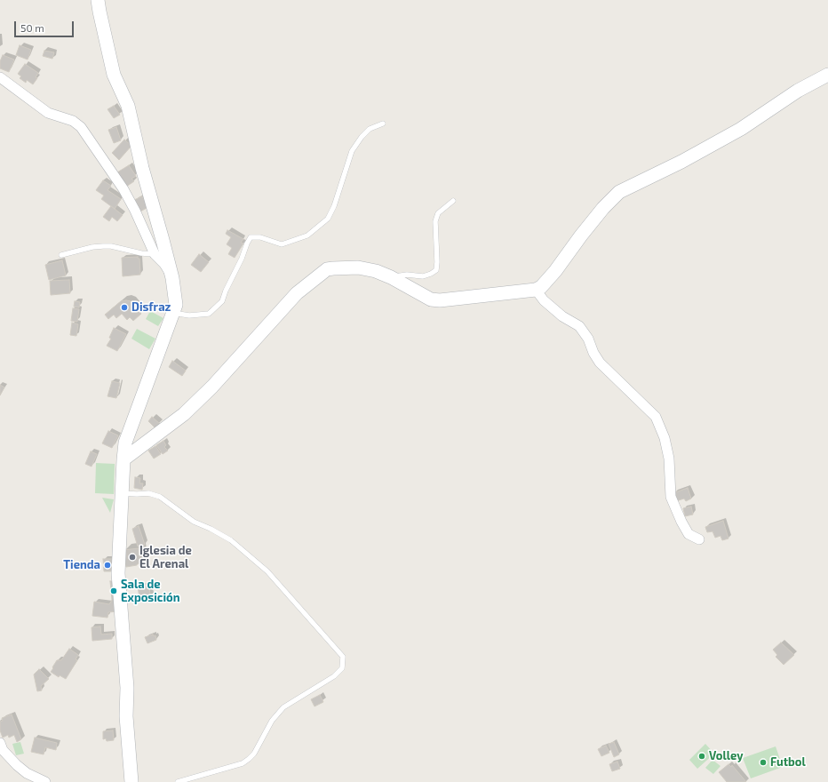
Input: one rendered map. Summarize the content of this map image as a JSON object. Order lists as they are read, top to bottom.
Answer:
{
  "places": [
    "Disfraz",
    "Iglesia de El Arenal",
    "Tienda",
    "Sala de Exposición",
    "Volley",
    "Futbol"
  ],
  "scale_bar": "50 m"
}
